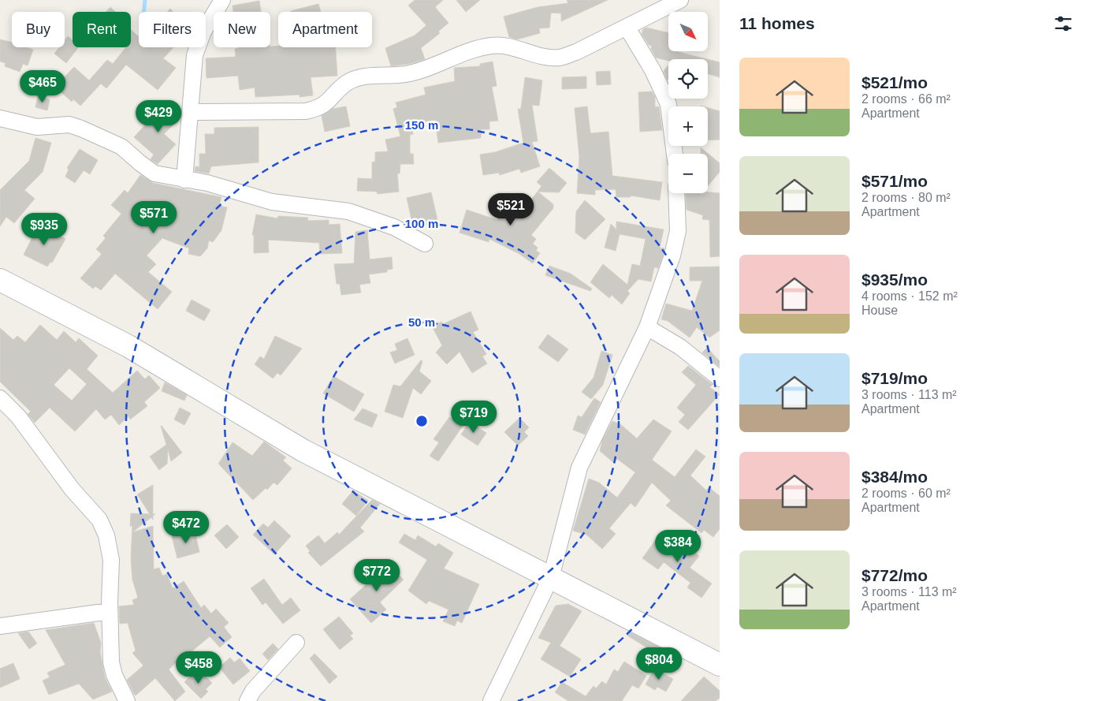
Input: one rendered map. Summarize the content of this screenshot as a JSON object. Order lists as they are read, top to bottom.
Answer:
{
  "north": "bottom right",
  "page": {
    "heading": "11 homes",
    "map_buttons": ["+", "−"],
    "chip": [
      "Buy",
      "Rent",
      "Filters",
      "New",
      "Apartment"
    ],
    "list": [
      {
        "name": "$521/mo",
        "note": "2 rooms · 66 m² · Apartment"
      },
      {
        "name": "$571/mo",
        "note": "2 rooms · 80 m² · Apartment"
      },
      {
        "name": "$935/mo",
        "note": "4 rooms · 152 m² · House"
      },
      {
        "name": "$719/mo",
        "note": "3 rooms · 113 m² · Apartment"
      },
      {
        "name": "$384/mo",
        "note": "2 rooms · 60 m² · Apartment"
      },
      {
        "name": "$772/mo",
        "note": "3 rooms · 113 m² · Apartment"
      }
    ],
    "price": [
      "$465",
      "$429",
      "$521",
      "$571",
      "$935",
      "$719",
      "$472",
      "$384",
      "$772",
      "$804",
      "$458"
    ]
  },
  "rings": ["150 m", "100 m", "50 m"]
}
